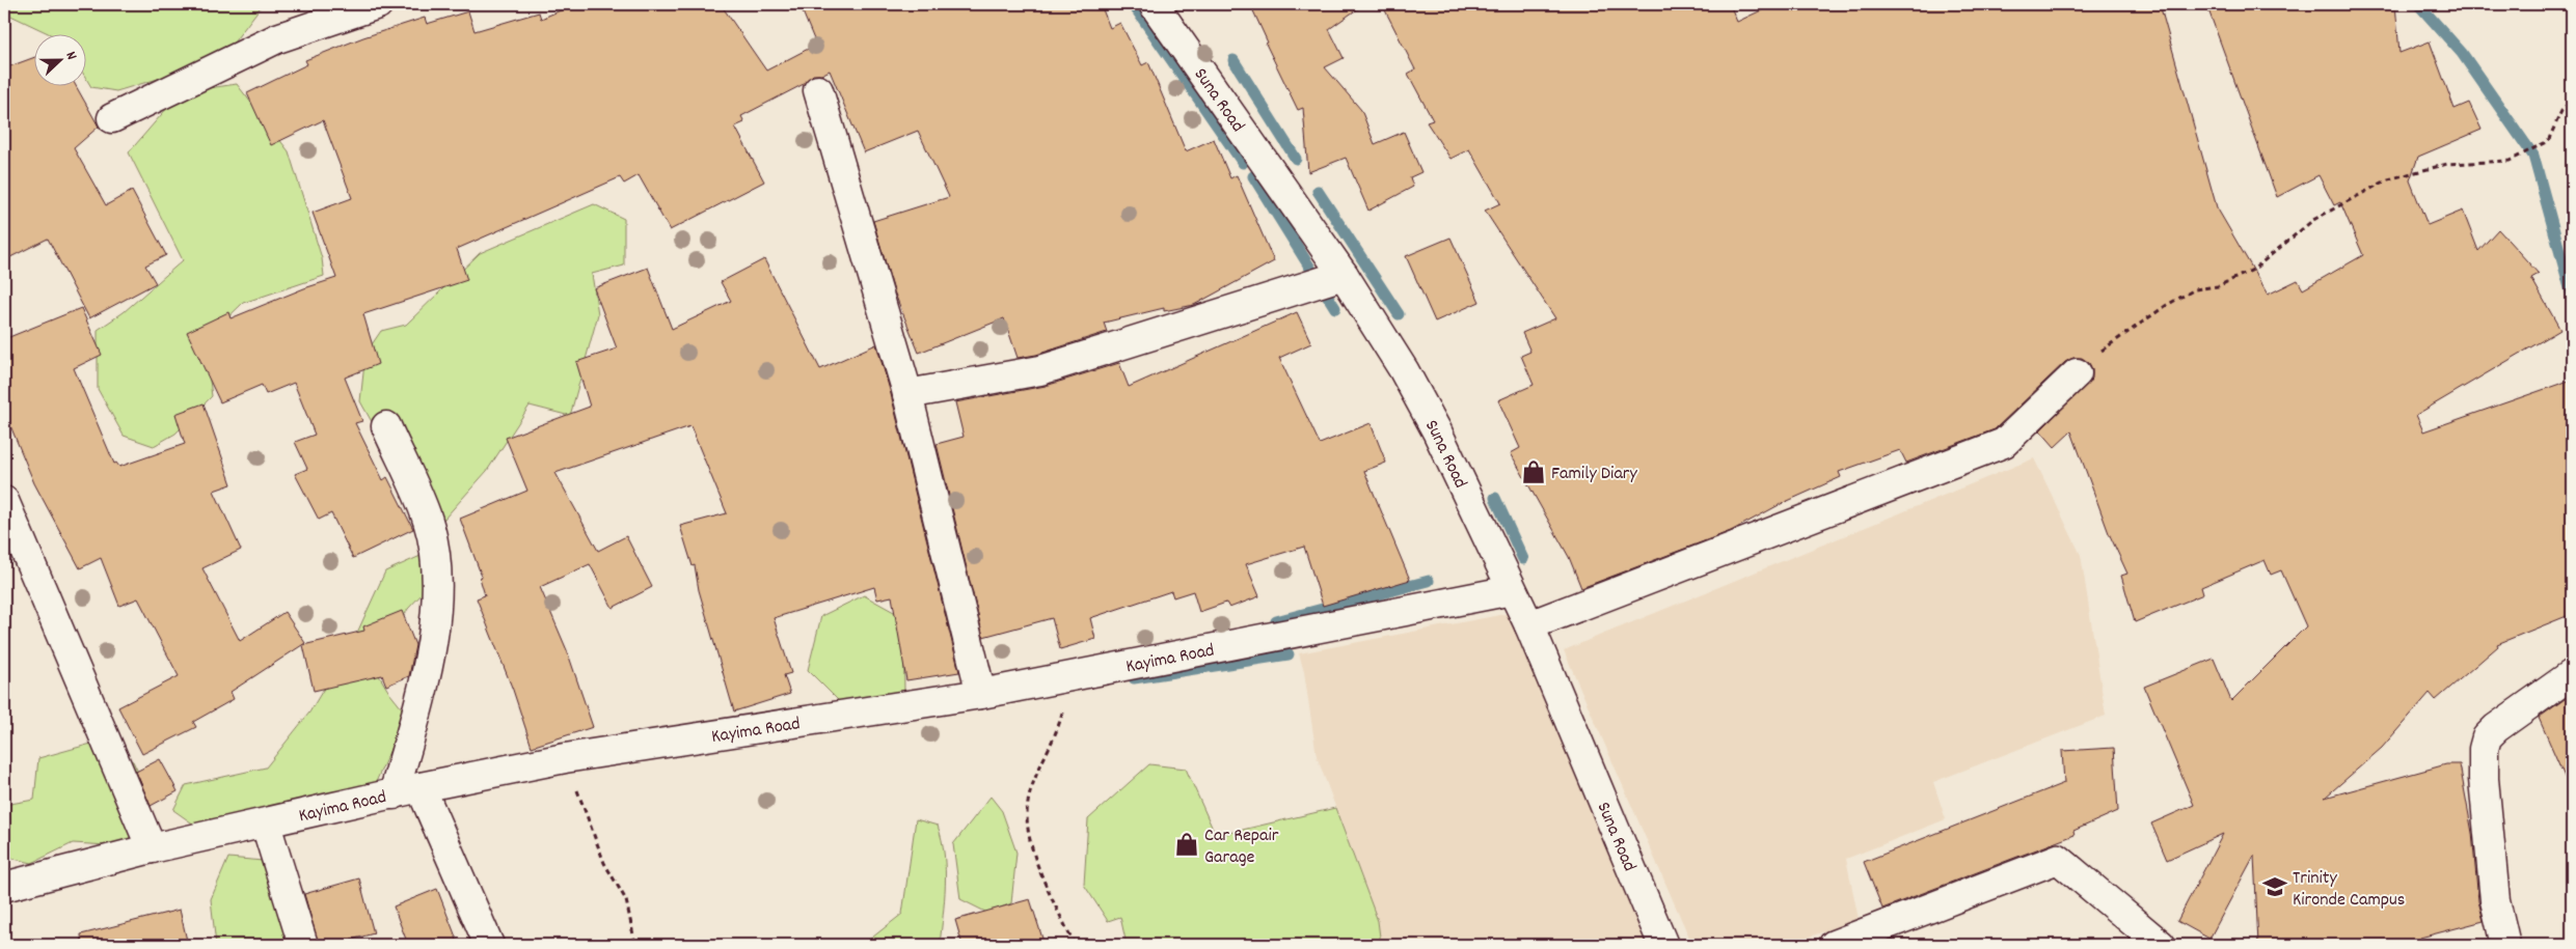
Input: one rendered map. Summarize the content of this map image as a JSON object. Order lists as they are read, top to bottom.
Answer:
{
  "streets": {
    "street": ["Suna Road", "Kayima Road"]
  },
  "crossings": [
    ["Suna Road", "Kayima Road"]
  ],
  "places": {
    "shop": ["Family Diary", "Car Repair Garage"],
    "school or university": ["Trinity Kironde Campus"]
  },
  "north": "right"
}
